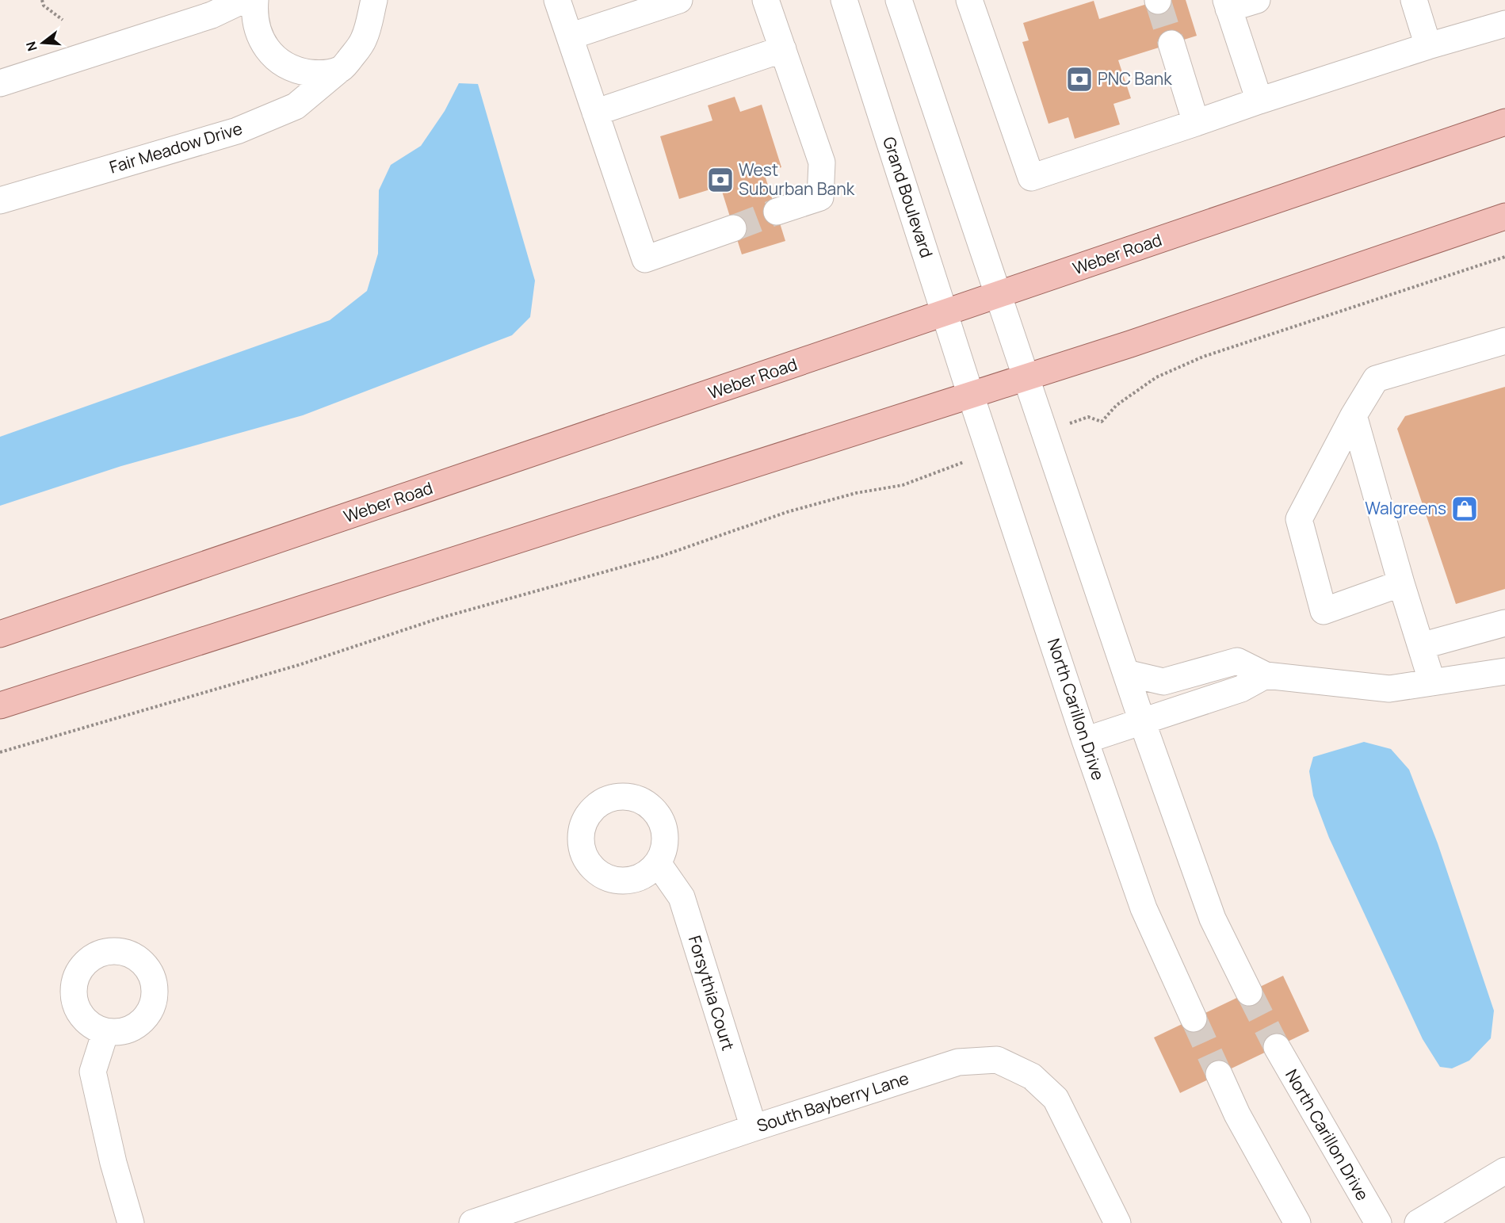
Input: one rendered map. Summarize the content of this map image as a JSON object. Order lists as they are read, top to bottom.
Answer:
{
  "streets": {
    "main road": ["Weber Road"],
    "street": [
      "Fair Meadow Drive",
      "Grand Boulevard",
      "North Carillon Drive",
      "Forsythia Court",
      "South Bayberry Lane"
    ]
  },
  "crossings": [
    ["Grand Boulevard", "Weber Road"],
    ["Grand Boulevard", "North Carillon Drive"],
    ["Forsythia Court", "South Bayberry Lane"]
  ],
  "places": {
    "bank": ["PNC Bank", "West Suburban Bank"],
    "shop": ["Walgreens"]
  },
  "north": "left"
}
